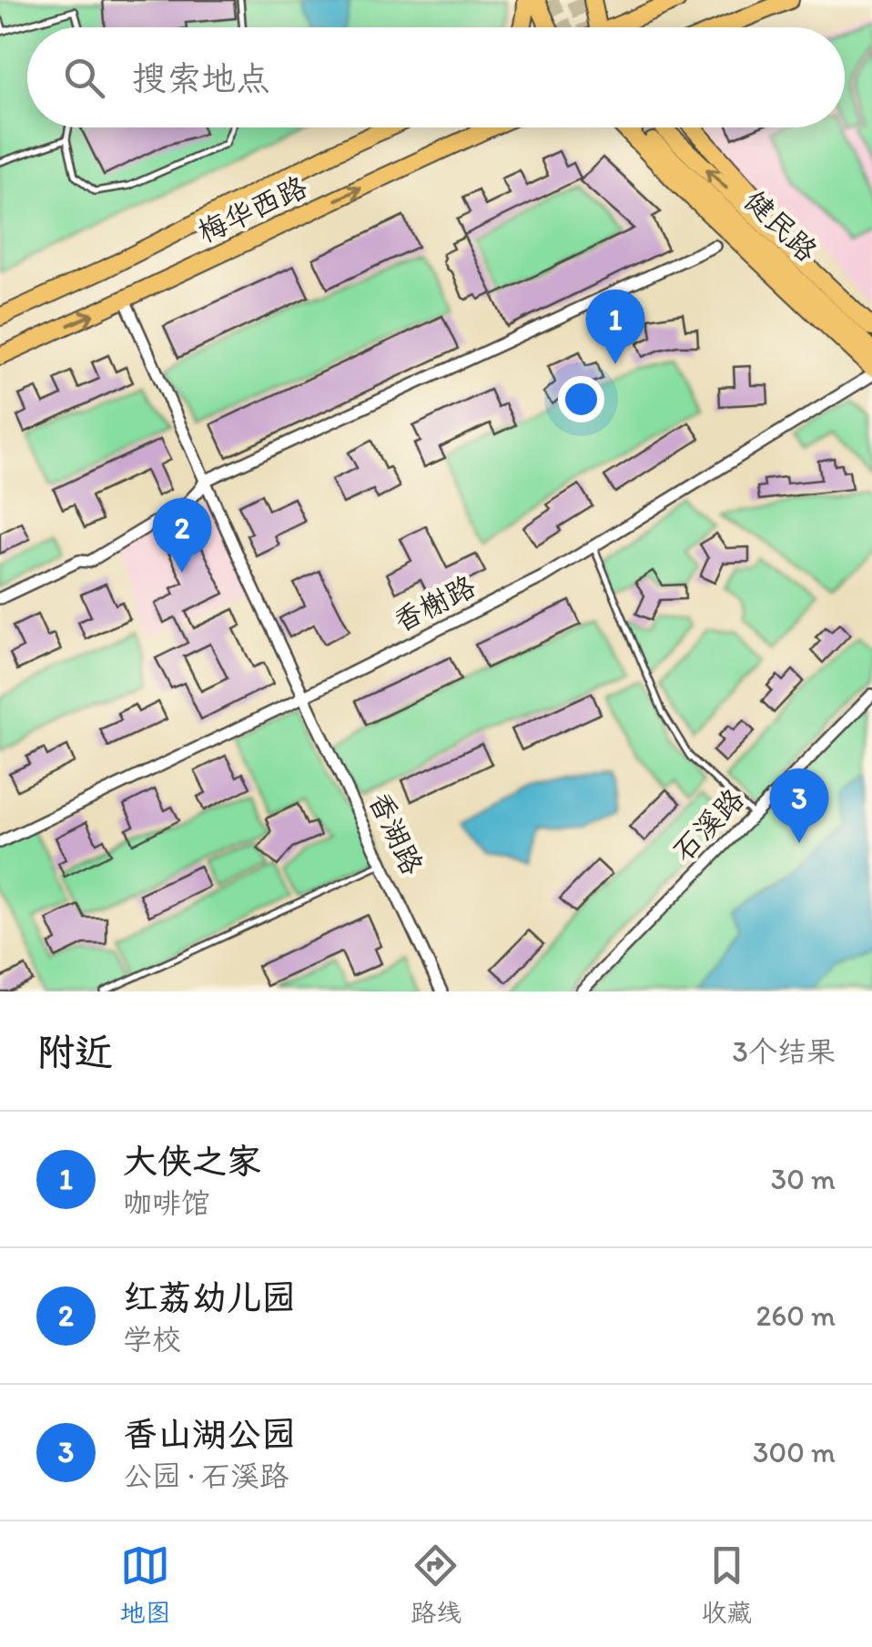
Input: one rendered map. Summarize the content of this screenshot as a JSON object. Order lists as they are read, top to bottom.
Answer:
{
  "streets": {
    "main road": ["梅华西路", "健民路"],
    "street": ["香榭路", "石溪路", "香湖路"]
  },
  "crossings": [
    ["梅华西路", "香湖路"],
    ["香榭路", "香湖路"]
  ],
  "page": {
    "search": "搜索地点",
    "pins": ["1", "2", "3"],
    "heading": ["附近", "3个结果"],
    "list": [
      {
        "mark": "1",
        "name": "大侠之家",
        "note": "咖啡馆",
        "value": "30 m"
      },
      {
        "mark": "2",
        "name": "红荔幼儿园",
        "note": "学校",
        "value": "260 m"
      },
      {
        "mark": "3",
        "name": "香山湖公园",
        "note": "公园 · 石溪路",
        "value": "300 m"
      }
    ],
    "nav": ["地图", "路线", "收藏"]
  }
}
